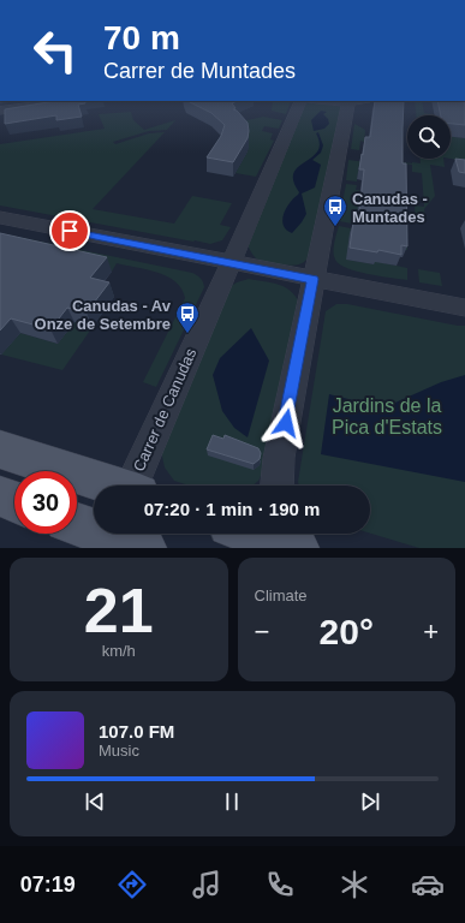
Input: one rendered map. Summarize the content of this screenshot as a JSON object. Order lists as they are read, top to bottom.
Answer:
{
  "streets": {
    "street": ["Carrer de Canudas"]
  },
  "parks": ["Jardins de la Pica d'Estats"],
  "places": {
    "bus stop": ["Canudas - Muntades", "Canudas - Av Onze de Setembre"]
  },
  "page": {
    "turn": ["70 m", "Carrer de Muntades"],
    "limit": "30",
    "trip": "07:20 · 1 min · 190 m",
    "tile": [
      ["21", "km/h"],
      "Climate"
    ],
    "heat": ["−", "20°", "+"],
    "song": ["107.0 FM", "Music"],
    "tabs": "07:19"
  }
}
